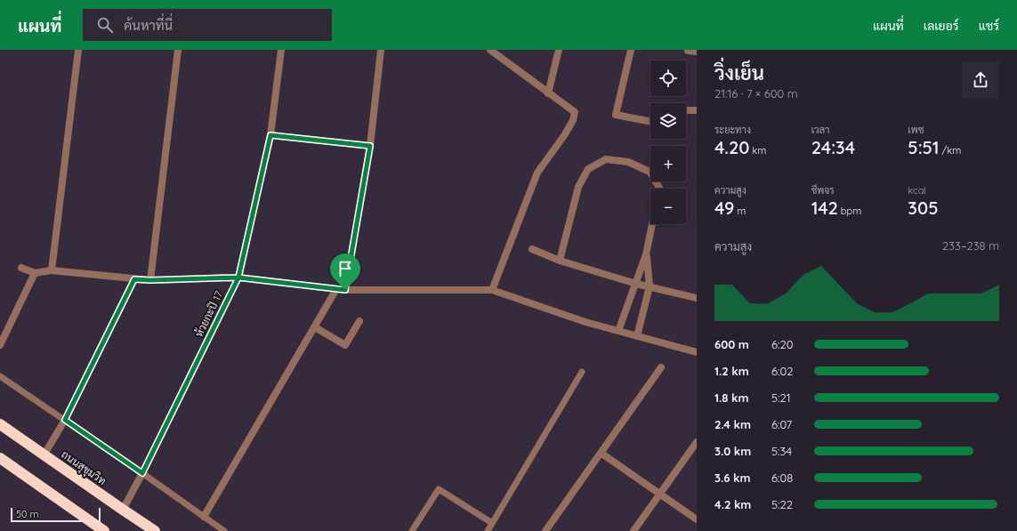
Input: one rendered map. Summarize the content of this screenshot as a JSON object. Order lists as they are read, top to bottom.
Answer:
{
  "streets": {
    "highway": ["ถนนสุขุมวิท"],
    "street": ["ห้วยกะปิ 17"]
  },
  "crossings": [
    ["ห้วยกะปิ 17", "ถนนสุขุมวิท"]
  ],
  "scale_bar": "50 m",
  "page": {
    "header": "แผนที่",
    "search": "ค้นหาที่นี่",
    "nav": ["แผนที่", "เลเยอร์", "แชร์"],
    "heading": ["วิ่งเย็น", "21:16 · 7 × 600 m"],
    "map_buttons": ["+", "−"],
    "stats": [
      ["ระยะทาง", "4.20 km"],
      ["เวลา", "24:34"],
      ["เพซ", "5:51 /km"],
      ["ความสูง", "49 m"],
      ["ชีพจร", "142 bpm"],
      ["kcal", "305"]
    ],
    "chart": ["ความสูง", "233–238 m"],
    "list": [
      {
        "name": "600 m",
        "note": "6:20"
      },
      {
        "name": "1.2 km",
        "note": "6:02"
      },
      {
        "name": "1.8 km",
        "note": "5:21"
      },
      {
        "name": "2.4 km",
        "note": "6:07"
      },
      {
        "name": "3.0 km",
        "note": "5:34"
      },
      {
        "name": "3.6 km",
        "note": "6:08"
      },
      {
        "name": "4.2 km",
        "note": "5:22"
      }
    ],
    "scale": "50 m"
  }
}
